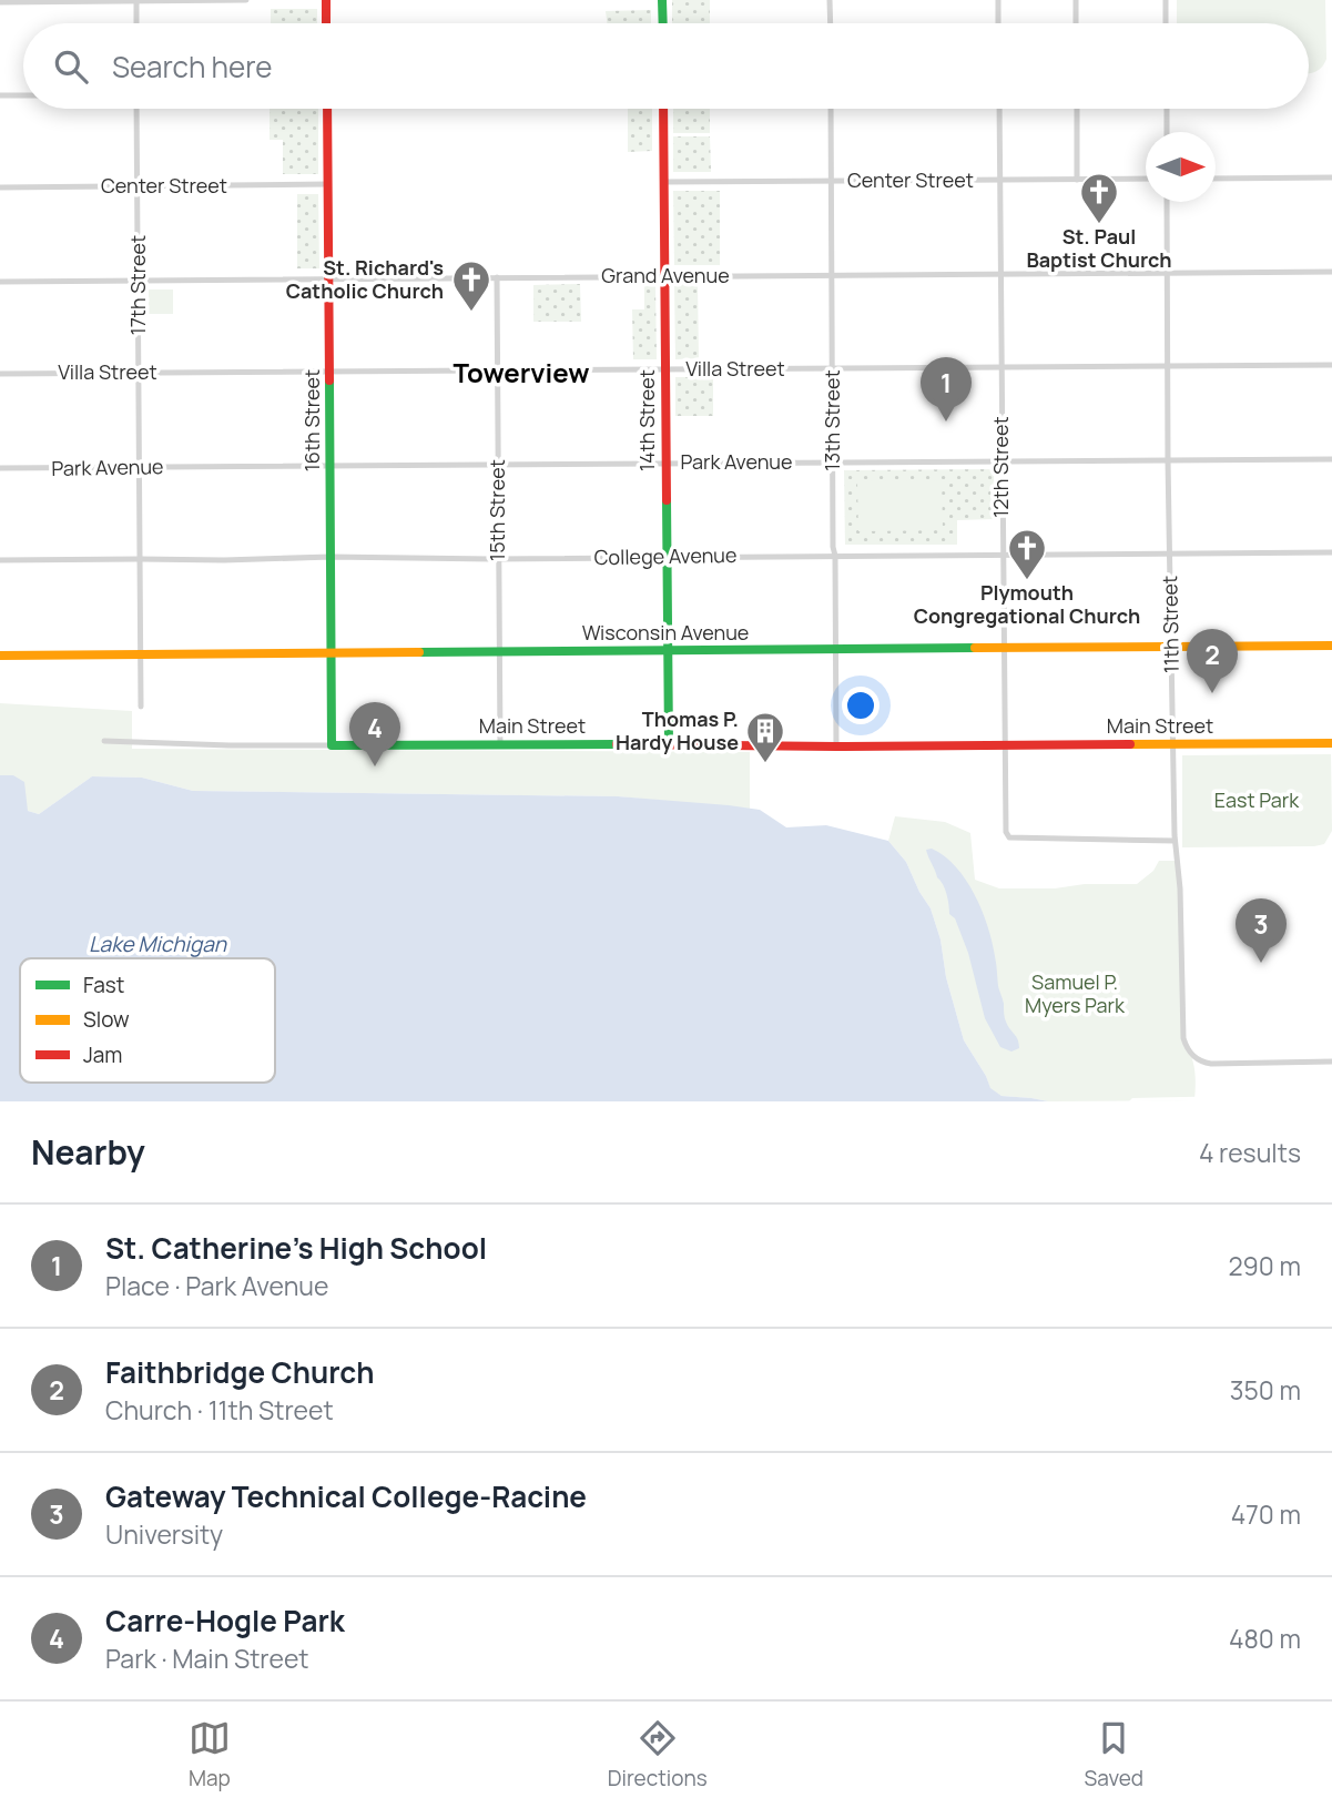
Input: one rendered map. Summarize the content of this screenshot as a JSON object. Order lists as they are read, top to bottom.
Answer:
{
  "streets": {
    "street": [
      "Center Street",
      "Grand Avenue",
      "17th Street",
      "Villa Street",
      "16th Street",
      "14th Street",
      "13th Street",
      "Park Avenue",
      "12th Street",
      "15th Street",
      "College Avenue",
      "11th Street",
      "Wisconsin Avenue",
      "Main Street"
    ]
  },
  "crossings": [
    ["Center Street", "17th Street"],
    ["Center Street", "16th Street"],
    ["Center Street", "14th Street"],
    ["Center Street", "13th Street"],
    ["Center Street", "12th Street"],
    ["Grand Avenue", "17th Street"],
    ["Grand Avenue", "16th Street"],
    ["Grand Avenue", "14th Street"],
    ["Grand Avenue", "13th Street"],
    ["Grand Avenue", "12th Street"],
    ["Grand Avenue", "15th Street"],
    ["Grand Avenue", "11th Street"],
    ["17th Street", "Villa Street"],
    ["17th Street", "Park Avenue"],
    ["17th Street", "College Avenue"],
    ["17th Street", "Wisconsin Avenue"],
    ["Villa Street", "16th Street"],
    ["Villa Street", "14th Street"],
    ["Villa Street", "13th Street"],
    ["Villa Street", "12th Street"],
    ["Villa Street", "15th Street"],
    ["Villa Street", "11th Street"],
    ["16th Street", "Park Avenue"],
    ["16th Street", "College Avenue"],
    ["16th Street", "Wisconsin Avenue"],
    ["16th Street", "Main Street"],
    ["14th Street", "Park Avenue"],
    ["14th Street", "College Avenue"],
    ["14th Street", "Wisconsin Avenue"],
    ["14th Street", "Main Street"],
    ["13th Street", "Park Avenue"],
    ["13th Street", "College Avenue"],
    ["13th Street", "Wisconsin Avenue"],
    ["13th Street", "Main Street"],
    ["Park Avenue", "12th Street"],
    ["Park Avenue", "15th Street"],
    ["Park Avenue", "11th Street"],
    ["12th Street", "College Avenue"],
    ["12th Street", "11th Street"],
    ["12th Street", "Wisconsin Avenue"],
    ["12th Street", "Main Street"],
    ["15th Street", "College Avenue"],
    ["15th Street", "Wisconsin Avenue"],
    ["15th Street", "Main Street"],
    ["College Avenue", "11th Street"],
    ["11th Street", "Wisconsin Avenue"],
    ["11th Street", "Main Street"]
  ],
  "districts": ["Towerview"],
  "water": ["Lake Michigan"],
  "parks": ["East Park", "Samuel P. Myers Park"],
  "places": {
    "church": ["St. Paul Baptist Church", "St. Richard's Catholic Church", "Plymouth Congregational Church"],
    "building": ["Thomas P. Hardy House"]
  },
  "legend": ["Fast", "Slow", "Jam"],
  "north": "right",
  "page": {
    "search": "Search here",
    "pins": [
      "1",
      "2",
      "4",
      "3"
    ],
    "heading": ["Nearby", "4 results"],
    "list": [
      {
        "mark": "1",
        "name": "St. Catherine's High School",
        "note": "Place · Park Avenue",
        "value": "290 m"
      },
      {
        "mark": "2",
        "name": "Faithbridge Church",
        "note": "Church · 11th Street",
        "value": "350 m"
      },
      {
        "mark": "3",
        "name": "Gateway Technical College-Racine",
        "note": "University",
        "value": "470 m"
      },
      {
        "mark": "4",
        "name": "Carre-Hogle Park",
        "note": "Park · Main Street",
        "value": "480 m"
      }
    ],
    "nav": ["Map", "Directions", "Saved"]
  }
}
